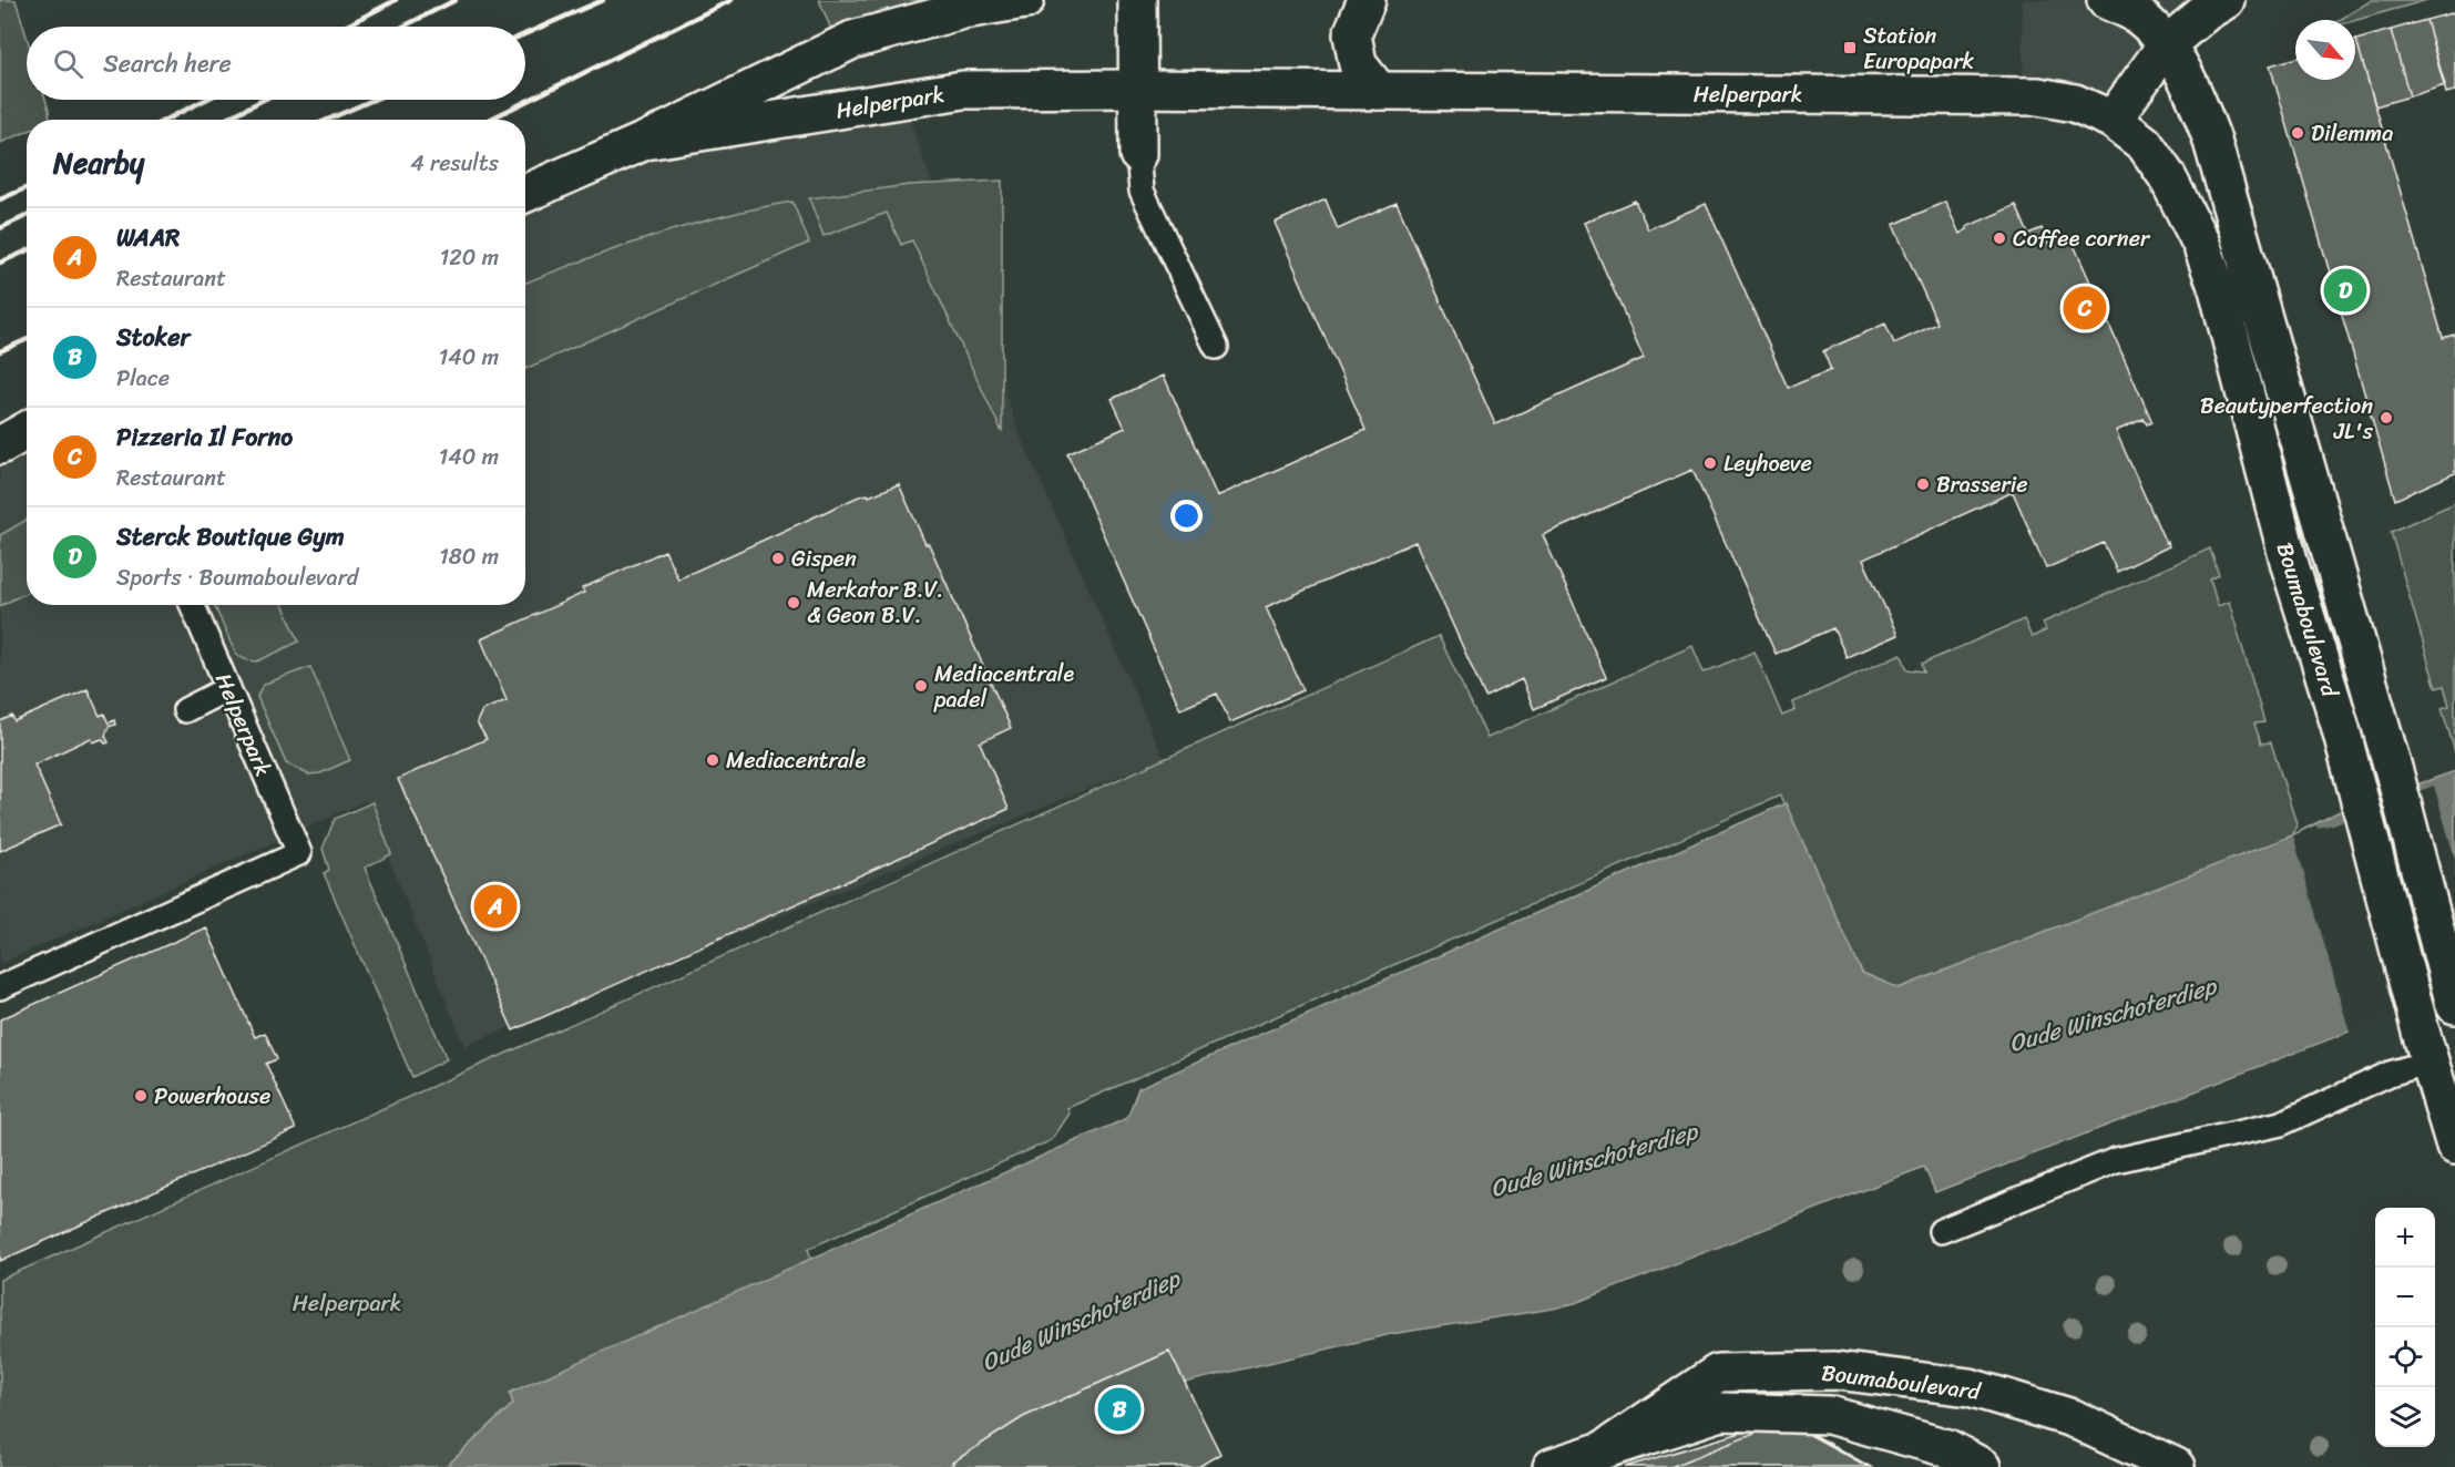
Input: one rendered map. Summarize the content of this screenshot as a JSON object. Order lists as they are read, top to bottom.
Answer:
{
  "streets": {
    "main road": ["Helperpark", "Boumaboulevard"]
  },
  "crossings": [
    ["Helperpark", "Boumaboulevard"]
  ],
  "water": ["Oude Winschoterdiep"],
  "parks": ["Helperpark"],
  "places": {
    "transit": ["Station Europapark"],
    "other": [
      "Dilemma",
      "Coffee corner",
      "Beautyperfection JL's",
      "Leyhoeve",
      "Brasserie",
      "Gispen",
      "Merkator B.V. & Geon B.V.",
      "Mediacentrale padel",
      "Mediacentrale",
      "Powerhouse"
    ]
  },
  "north": "bottom right",
  "page": {
    "search": "Search here",
    "heading": ["Nearby", "4 results"],
    "list": [
      {
        "mark": "A",
        "name": "WAAR",
        "note": "Restaurant",
        "value": "120 m"
      },
      {
        "mark": "B",
        "name": "Stoker",
        "note": "Place",
        "value": "140 m"
      },
      {
        "mark": "C",
        "name": "Pizzeria Il Forno",
        "note": "Restaurant",
        "value": "140 m"
      },
      {
        "mark": "D",
        "name": "Sterck Boutique Gym",
        "note": "Sports · Boumaboulevard",
        "value": "180 m"
      }
    ],
    "pins": [
      "D",
      "C",
      "A",
      "B"
    ],
    "map_buttons": ["+", "−"]
  }
}
